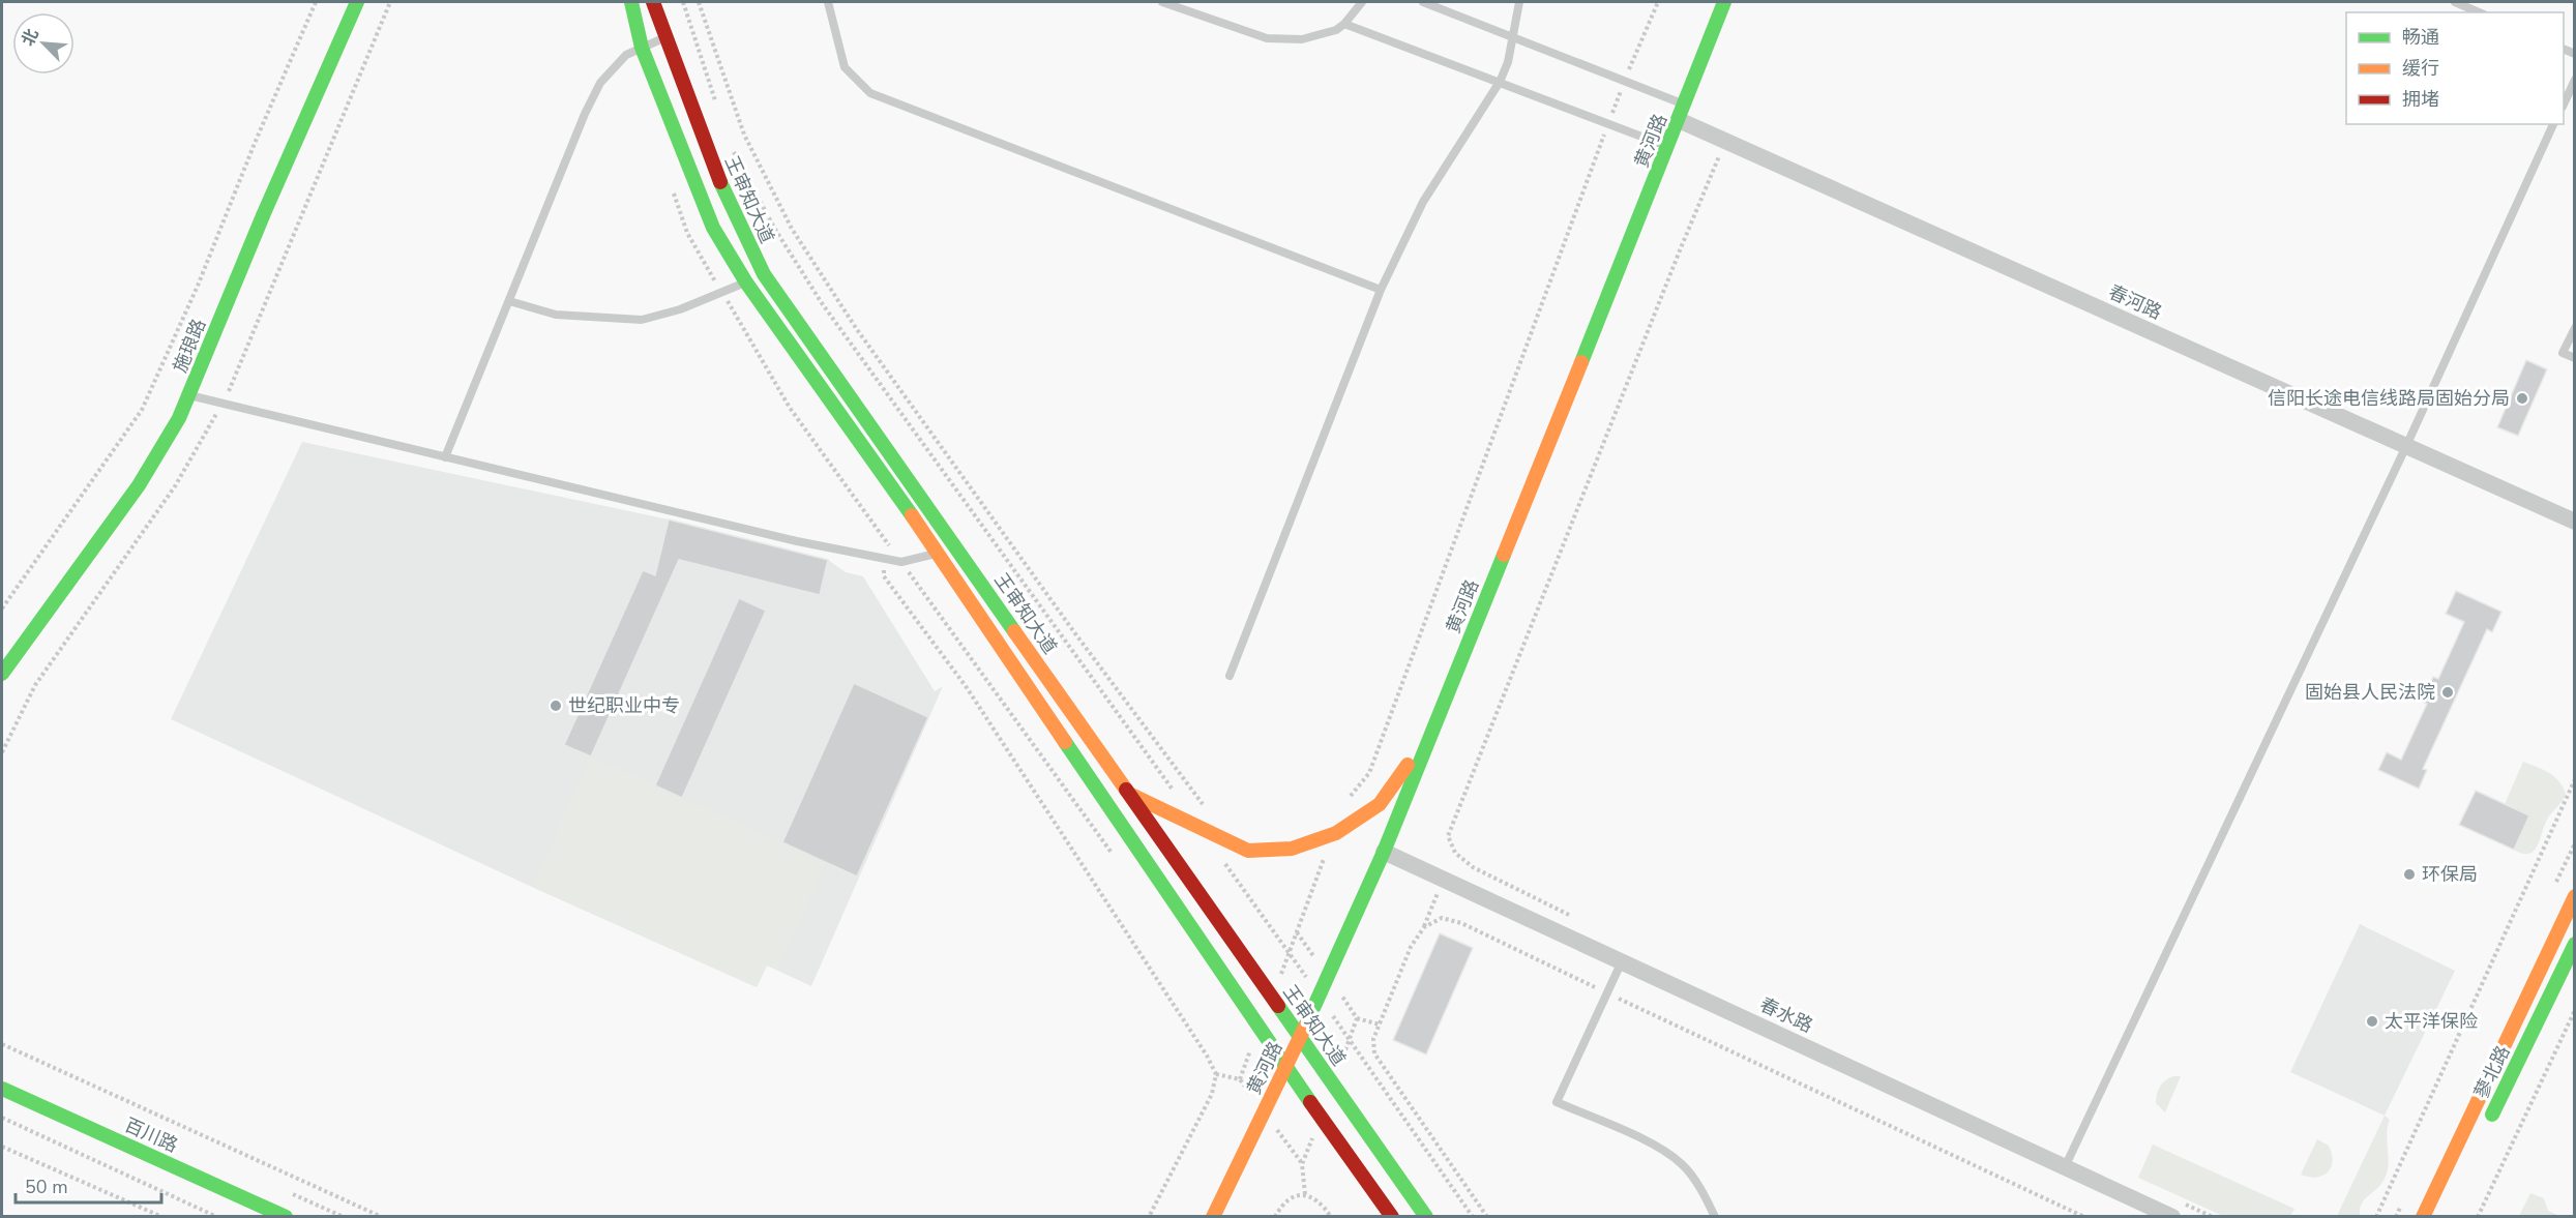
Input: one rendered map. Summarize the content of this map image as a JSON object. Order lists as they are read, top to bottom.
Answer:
{
  "streets": {
    "main road": [
      "黄河路",
      "王审知大道",
      "施琅路",
      "蓼北路",
      "百川路"
    ],
    "street": ["春河路", "春水路"]
  },
  "crossings": [
    ["黄河路", "王审知大道"],
    ["黄河路", "春河路"],
    ["黄河路", "春水路"]
  ],
  "places": [
    "信阳长途电信线路局固始分局",
    "固始县人民法院",
    "世纪职业中专",
    "环保局",
    "太平洋保险"
  ],
  "legend": ["畅通", "缓行", "拥堵"],
  "scale_bar": "50 m",
  "north": "top left"
}
